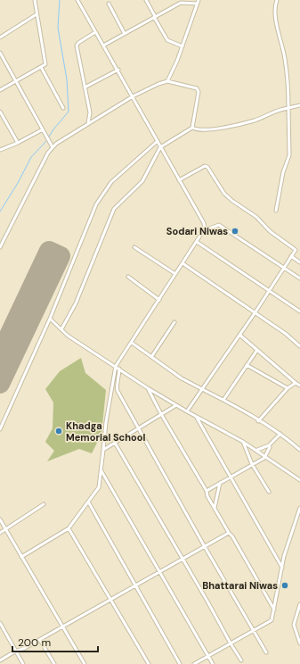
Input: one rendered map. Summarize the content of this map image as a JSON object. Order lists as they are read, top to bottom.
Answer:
{
  "places": ["Sodari Niwas", "Khadga Memorial School", "Bhattarai Niwas"],
  "scale_bar": "200 m"
}
